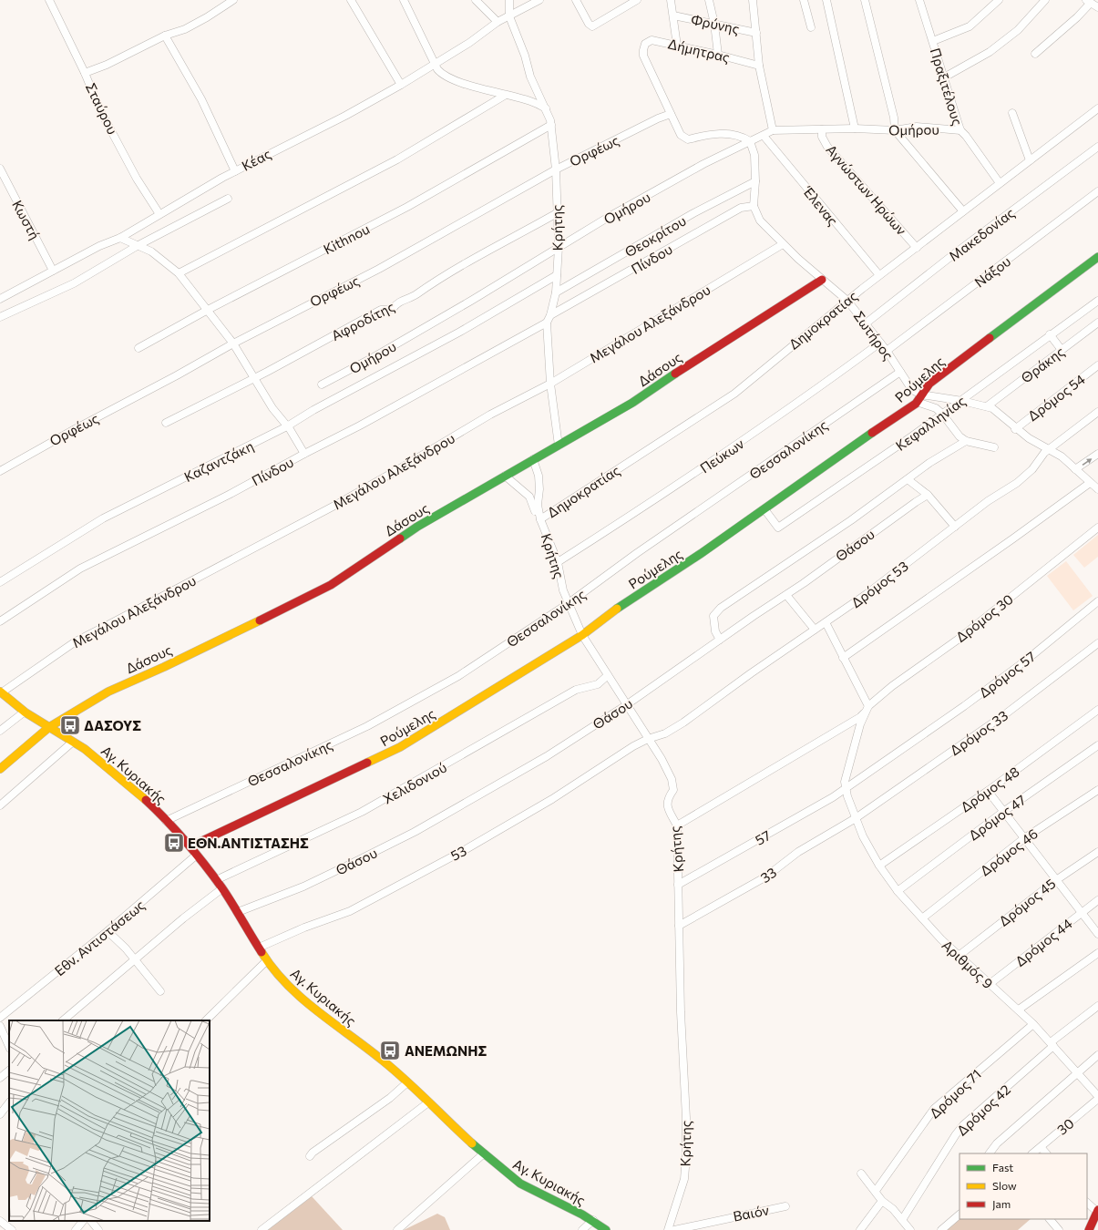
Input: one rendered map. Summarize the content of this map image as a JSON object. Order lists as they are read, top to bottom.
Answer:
{
  "streets": {
    "street": [
      "Φρύνης",
      "Δήμητρας",
      "Πραξιτέλους",
      "Σταύρου",
      "Ομήρου",
      "Ορφέως",
      "Κέας",
      "Αγνώστων Ηρώων",
      "Έλενας",
      "Κωστή",
      "Κρήτης",
      "Μακεδονίας",
      "Θεοκρίτου",
      "Κithnou",
      "Πίνδου",
      "Νάξου",
      "Δημοκρατίας",
      "Αφροδίτης",
      "Μεγάλου Αλεξάνδρου",
      "Σωτήρος",
      "Θράκης",
      "Δάσους",
      "Ρούμελης",
      "Δρόμος 54",
      "Κεφαλληνίας",
      "Θεσσαλονίκης",
      "Πεύκων",
      "Καζαντζάκη",
      "Θάσου",
      "Δρόμος 53",
      "Δρόμος 30",
      "Δρόμος 57",
      "Δρόμος 33",
      "Αγ. Κυριακής",
      "Χελιδονιού",
      "Δρόμος 48",
      "Δρόμος 47",
      "57",
      "Δρόμος 46",
      "53",
      "33",
      "Δρόμος 45",
      "Εθν. Αντιστάσεως",
      "Δρόμος 44",
      "Αριθμός 9",
      "Δρόμος 71",
      "Δρόμος 42",
      "30",
      "Βαιόν"
    ]
  },
  "crossings": [
    ["Δήμητρας", "Ορφέως"],
    ["Πραξιτέλους", "Ομήρου"],
    ["Πραξιτέλους", "Δημοκρατίας"],
    ["Σταύρου", "Κέας"],
    ["Ομήρου", "Αγνώστων Ηρώων"],
    ["Ομήρου", "Έλενας"],
    ["Ομήρου", "Κρήτης"],
    ["Ορφέως", "Κρήτης"],
    ["Κέας", "Κωστή"],
    ["Κέας", "Κρήτης"],
    ["Αγνώστων Ηρώων", "Δημοκρατίας"],
    ["Έλενας", "Δημοκρατίας"],
    ["Κρήτης", "Θεοκρίτου"],
    ["Κρήτης", "Κithnou"],
    ["Κρήτης", "Πίνδου"],
    ["Κρήτης", "Δημοκρατίας"],
    ["Κρήτης", "Αφροδίτης"],
    ["Κρήτης", "Μεγάλου Αλεξάνδρου"],
    ["Κρήτης", "Δάσους"],
    ["Κρήτης", "Ρούμελης"],
    ["Κρήτης", "Θεσσαλονίκης"],
    ["Κρήτης", "Πεύκων"],
    ["Κρήτης", "Καζαντζάκη"],
    ["Κρήτης", "Θάσου"],
    ["Κρήτης", "Δρόμος 53"],
    ["Κρήτης", "Δρόμος 30"],
    ["Κρήτης", "Χελιδονιού"],
    ["Κρήτης", "57"],
    ["Κρήτης", "53"],
    ["Κρήτης", "33"],
    ["Μακεδονίας", "Σωτήρος"],
    ["Πίνδου", "Σωτήρος"],
    ["Νάξου", "Σωτήρος"],
    ["Δημοκρατίας", "Σωτήρος"],
    ["Μεγάλου Αλεξάνδρου", "Σωτήρος"],
    ["Μεγάλου Αλεξάνδρου", "Αγ. Κυριακής"],
    ["Σωτήρος", "Δάσους"],
    ["Σωτήρος", "Ρούμελης"],
    ["Σωτήρος", "Θεσσαλονίκης"],
    ["Σωτήρος", "Πεύκων"],
    ["Δάσους", "Αγ. Κυριακής"],
    ["Ρούμελης", "Κεφαλληνίας"],
    ["Ρούμελης", "Αγ. Κυριακής"],
    ["Θεσσαλονίκης", "Αγ. Κυριακής"],
    ["Θάσου", "Αγ. Κυριακής"],
    ["Δρόμος 53", "53"],
    ["Δρόμος 57", "57"],
    ["Δρόμος 57", "Αριθμός 9"],
    ["Δρόμος 33", "33"],
    ["Δρόμος 33", "Αριθμός 9"],
    ["Αγ. Κυριακής", "Χελιδονιού"],
    ["Αγ. Κυριακής", "53"],
    ["Αγ. Κυριακής", "Εθν. Αντιστάσεως"],
    ["Δρόμος 48", "Αριθμός 9"],
    ["Δρόμος 47", "Αριθμός 9"],
    ["57", "Αριθμός 9"],
    ["Δρόμος 46", "Αριθμός 9"],
    ["33", "Αριθμός 9"],
    ["Δρόμος 45", "Αριθμός 9"],
    ["Δρόμος 44", "Αριθμός 9"],
    ["Αριθμός 9", "Δρόμος 71"],
    ["Αριθμός 9", "Δρόμος 42"],
    ["Αριθμός 9", "30"]
  ],
  "places": {
    "bus stop": ["ΔΑΣΟΥΣ", "ΕΘΝ.ΑΝΤΙΣΤΑΣΗΣ", "ΑΝΕΜΩΝΗΣ"]
  },
  "legend": ["Fast", "Slow", "Jam"]
}
